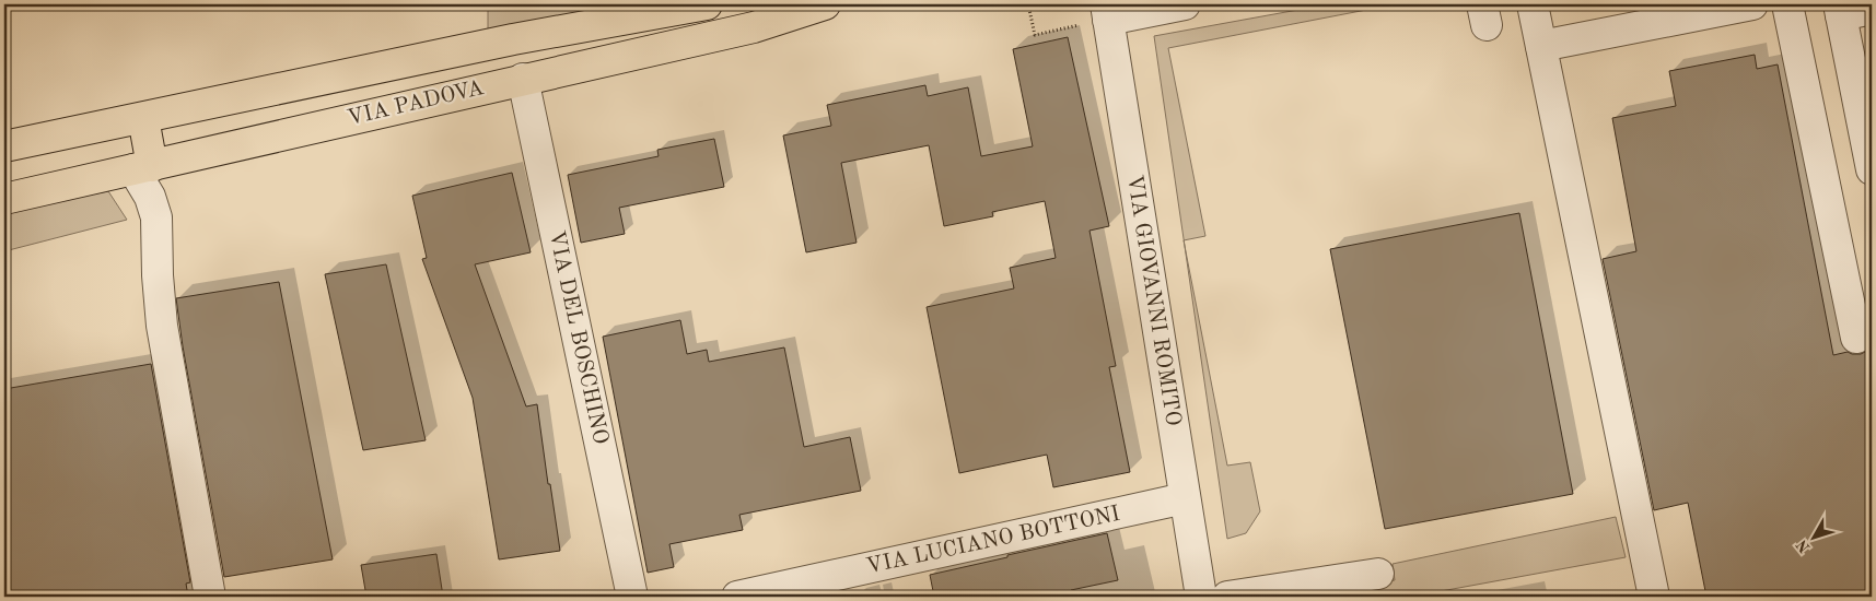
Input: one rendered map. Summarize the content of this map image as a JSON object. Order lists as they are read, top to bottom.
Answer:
{
  "streets": {
    "main road": ["VIA PADOVA"],
    "street": ["VIA GIOVANNI ROMITO", "VIA DEL BOSCHINO", "VIA LUCIANO BOTTONI"]
  },
  "crossings": [
    ["VIA PADOVA", "VIA DEL BOSCHINO"],
    ["VIA GIOVANNI ROMITO", "VIA LUCIANO BOTTONI"]
  ],
  "north": "bottom left"
}
